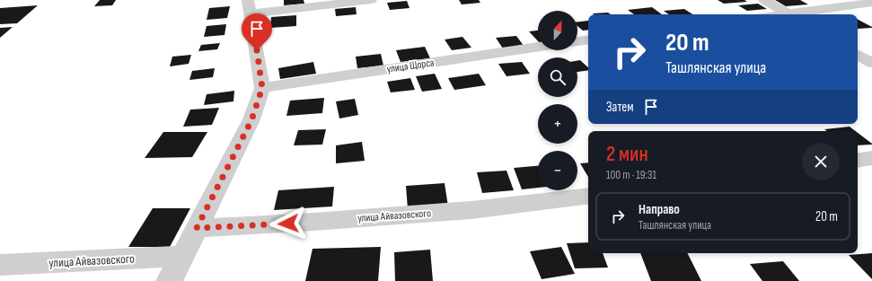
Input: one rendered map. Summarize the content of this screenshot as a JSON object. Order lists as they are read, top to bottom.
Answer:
{
  "streets": {
    "street": ["улица Щорса", "улица Айвазовского"]
  },
  "north": "top",
  "page": {
    "map_buttons": ["+", "−"],
    "turn": ["20 m", "Ташлянская улица"],
    "then": "Затем",
    "heading": ["2 мин", "100 m · 19:31"],
    "list": [
      {
        "name": "Направо",
        "note": "Ташлянская улица",
        "value": "20 m"
      }
    ]
  }
}
